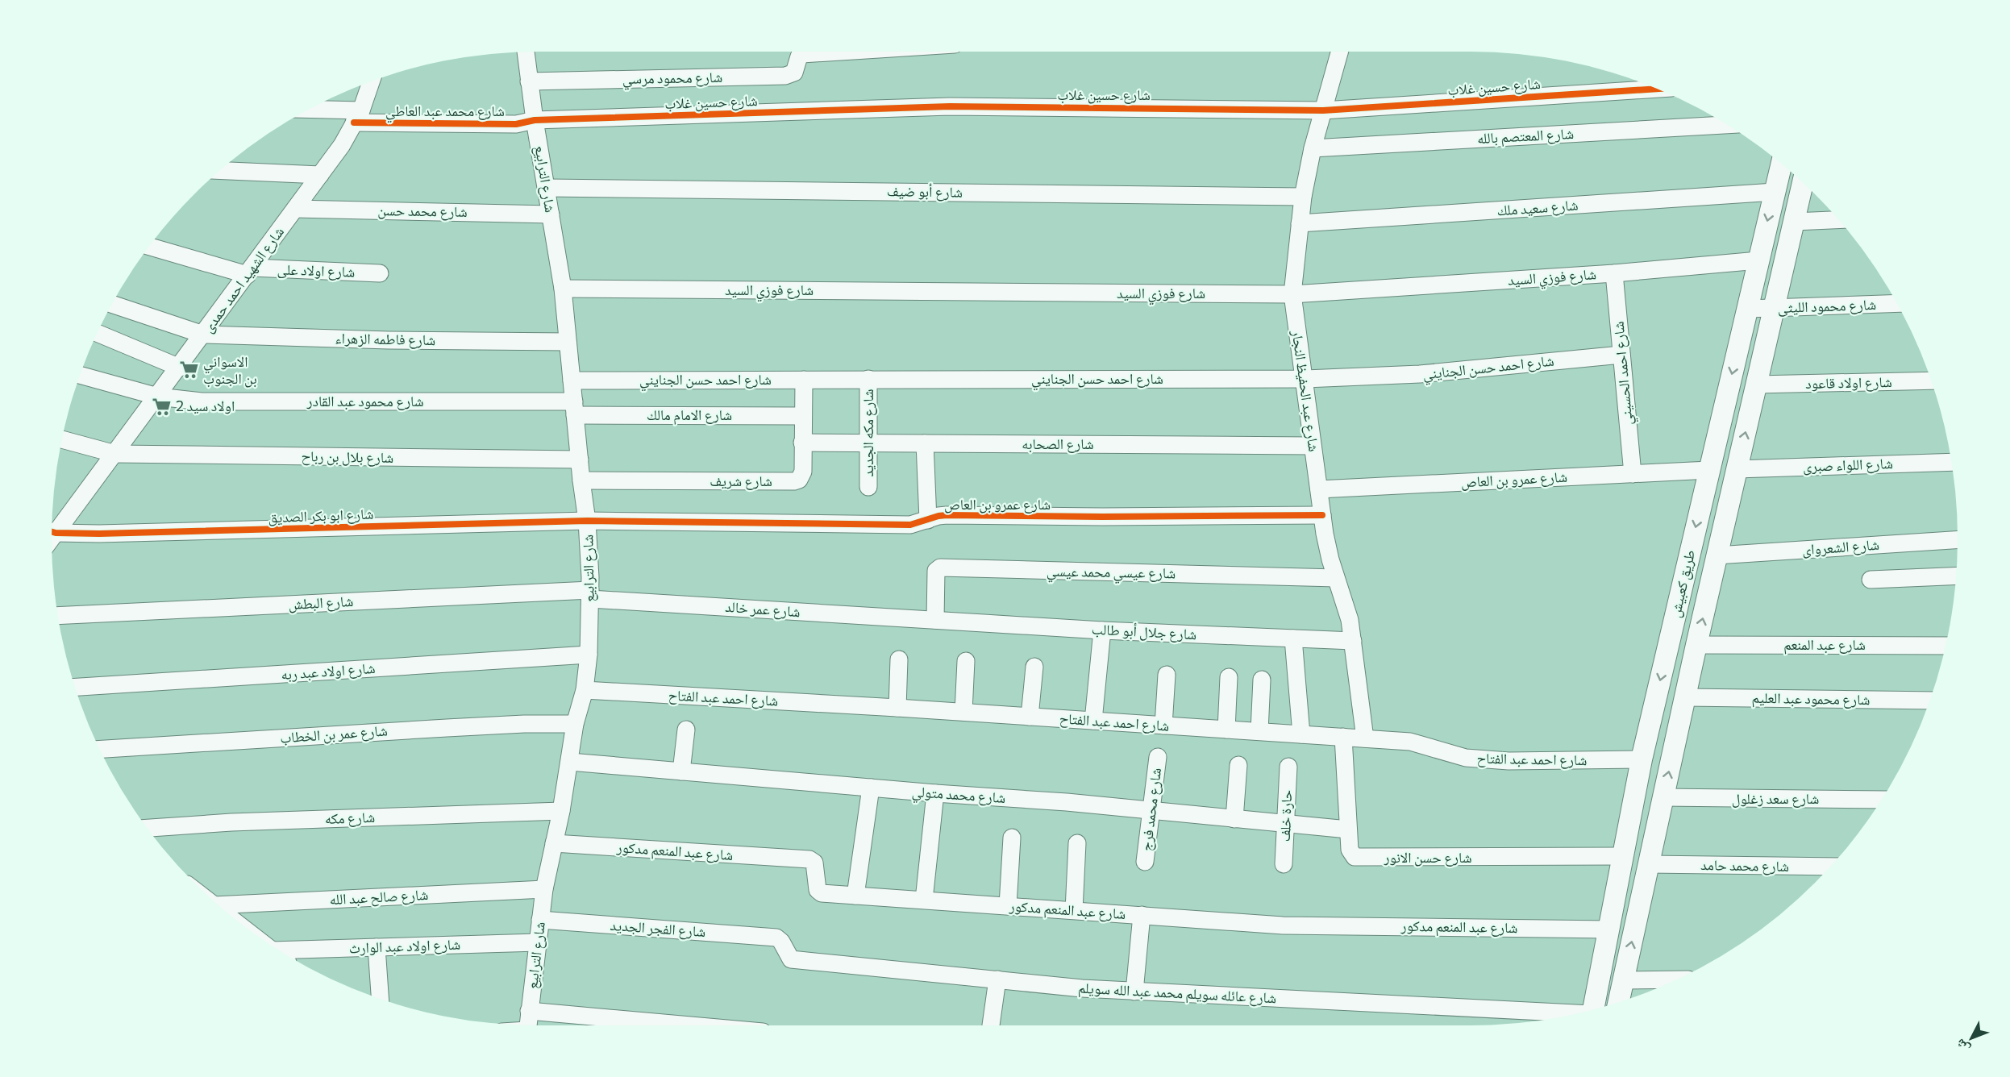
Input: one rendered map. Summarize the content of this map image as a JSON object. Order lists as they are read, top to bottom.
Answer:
{
  "streets": {
    "street": [
      "شارع محمود مرسي",
      "شارع حسين غلاب",
      "شارع محمد عبد العاطي",
      "شارع المعتصم بالله",
      "شارع الترابيع",
      "شارع أبو ضيف",
      "شارع سعيد ملك",
      "شارع محمد حسن",
      "شارع اولاد على",
      "شارع فوزي السيد",
      "شارع الشهيد احمد حمدى",
      "شارع محمود الليثى",
      "شارع فاطمه الزهراء",
      "شارع احمد حسن الجنايني",
      "شارع احمد الحسيني",
      "شارع اولاد قاعود",
      "شارع عبد الحفيظ النجار",
      "شارع محمود عبد القادر",
      "شارع الامام مالك",
      "شارع مكه الجديد",
      "شارع الصحابه",
      "شارع بلال بن رباح",
      "شارع اللواء صبرى",
      "شارع عمرو بن العاص",
      "شارع شريف",
      "شارع ابو بكر الصديق",
      "شارع الشعرواى",
      "شارع عيسي محمد عيسي",
      "طريق كعبيش",
      "شارع البطش",
      "شارع عمر خالد",
      "شارع جلال أبو طالب",
      "شارع عبد المنعم",
      "شارع اولاد عبد ربه",
      "شارع احمد عبد الفتاح",
      "شارع محمود عبد العليم",
      "شارع عمر بن الخطاب",
      "شارع محمد متولي",
      "شارع سعد زغلول",
      "شارع محمد فرج",
      "حارة خلف",
      "شارع مكه",
      "شارع عبد المنعم مدكور",
      "شارع حسن الانور",
      "شارع محمد حامد",
      "شارع صالح عبد الله",
      "شارع الفجر الجديد",
      "شارع اولاد عبد الوارث",
      "شارع عائله سويلم محمد عبد الله سويلم"
    ]
  },
  "crossings": [
    ["شارع محمود مرسي", "شارع الترابيع"],
    ["شارع حسين غلاب", "شارع محمد عبد العاطي"],
    ["شارع حسين غلاب", "شارع الترابيع"],
    ["شارع حسين غلاب", "شارع عبد الحفيظ النجار"],
    ["شارع محمد عبد العاطي", "شارع الترابيع"],
    ["شارع محمد عبد العاطي", "شارع الشهيد احمد حمدى"],
    ["شارع المعتصم بالله", "شارع عبد الحفيظ النجار"],
    ["شارع الترابيع", "شارع أبو ضيف"],
    ["شارع الترابيع", "شارع محمد حسن"],
    ["شارع الترابيع", "شارع فوزي السيد"],
    ["شارع الترابيع", "شارع فاطمه الزهراء"],
    ["شارع الترابيع", "شارع احمد حسن الجنايني"],
    ["شارع الترابيع", "شارع محمود عبد القادر"],
    ["شارع الترابيع", "شارع الامام مالك"],
    ["شارع الترابيع", "شارع بلال بن رباح"],
    ["شارع الترابيع", "شارع عمرو بن العاص"],
    ["شارع الترابيع", "شارع شريف"],
    ["شارع الترابيع", "شارع ابو بكر الصديق"],
    ["شارع الترابيع", "شارع البطش"],
    ["شارع الترابيع", "شارع عمر خالد"],
    ["شارع الترابيع", "شارع اولاد عبد ربه"],
    ["شارع الترابيع", "شارع احمد عبد الفتاح"],
    ["شارع الترابيع", "شارع عمر بن الخطاب"],
    ["شارع الترابيع", "شارع محمد متولي"],
    ["شارع الترابيع", "شارع مكه"],
    ["شارع الترابيع", "شارع عبد المنعم مدكور"],
    ["شارع الترابيع", "شارع صالح عبد الله"],
    ["شارع الترابيع", "شارع الفجر الجديد"],
    ["شارع الترابيع", "شارع اولاد عبد الوارث"],
    ["شارع أبو ضيف", "شارع عبد الحفيظ النجار"],
    ["شارع سعيد ملك", "شارع عبد الحفيظ النجار"],
    ["شارع سعيد ملك", "طريق كعبيش"],
    ["شارع محمد حسن", "شارع الشهيد احمد حمدى"],
    ["شارع اولاد على", "شارع الشهيد احمد حمدى"],
    ["شارع فوزي السيد", "شارع احمد الحسيني"],
    ["شارع فوزي السيد", "شارع عبد الحفيظ النجار"],
    ["شارع فوزي السيد", "طريق كعبيش"],
    ["شارع الشهيد احمد حمدى", "شارع فاطمه الزهراء"],
    ["شارع الشهيد احمد حمدى", "شارع محمود عبد القادر"],
    ["شارع الشهيد احمد حمدى", "شارع بلال بن رباح"],
    ["شارع محمود الليثى", "طريق كعبيش"],
    ["شارع احمد حسن الجنايني", "شارع احمد الحسيني"],
    ["شارع احمد حسن الجنايني", "شارع عبد الحفيظ النجار"],
    ["شارع احمد حسن الجنايني", "شارع مكه الجديد"],
    ["شارع احمد حسن الجنايني", "شارع شريف"],
    ["شارع احمد الحسيني", "شارع عمرو بن العاص"],
    ["شارع اولاد قاعود", "طريق كعبيش"],
    ["شارع عبد الحفيظ النجار", "شارع الصحابه"],
    ["شارع عبد الحفيظ النجار", "شارع عمرو بن العاص"],
    ["شارع عبد الحفيظ النجار", "شارع عيسي محمد عيسي"],
    ["شارع عبد الحفيظ النجار", "شارع جلال أبو طالب"],
    ["شارع عبد الحفيظ النجار", "شارع احمد عبد الفتاح"],
    ["شارع محمود عبد القادر", "شارع الامام مالك"],
    ["شارع الامام مالك", "شارع شريف"],
    ["شارع مكه الجديد", "شارع الصحابه"],
    ["شارع الصحابه", "شارع شريف"],
    ["شارع اللواء صبرى", "طريق كعبيش"],
    ["شارع عمرو بن العاص", "شارع ابو بكر الصديق"],
    ["شارع عمرو بن العاص", "طريق كعبيش"],
    ["شارع الشعرواى", "طريق كعبيش"],
    ["شارع عيسي محمد عيسي", "شارع عمر خالد"],
    ["شارع عيسي محمد عيسي", "شارع جلال أبو طالب"],
    ["طريق كعبيش", "شارع عبد المنعم"],
    ["طريق كعبيش", "شارع احمد عبد الفتاح"],
    ["طريق كعبيش", "شارع محمود عبد العليم"],
    ["طريق كعبيش", "شارع سعد زغلول"],
    ["طريق كعبيش", "شارع عبد المنعم مدكور"],
    ["طريق كعبيش", "شارع حسن الانور"],
    ["طريق كعبيش", "شارع محمد حامد"],
    ["شارع البطش", "شارع عمر خالد"],
    ["شارع عمر خالد", "شارع جلال أبو طالب"],
    ["شارع احمد عبد الفتاح", "شارع حسن الانور"],
    ["شارع محمد متولي", "شارع محمد فرج"],
    ["شارع محمد متولي", "حارة خلف"],
    ["شارع محمد متولي", "شارع حسن الانور"],
    ["شارع الفجر الجديد", "شارع عائله سويلم محمد عبد الله سويلم"]
  ],
  "places": {
    "supermarket": ["الاسواني بن الجنوب", "اولاد سيد 2"]
  },
  "north": "bottom left"
}
